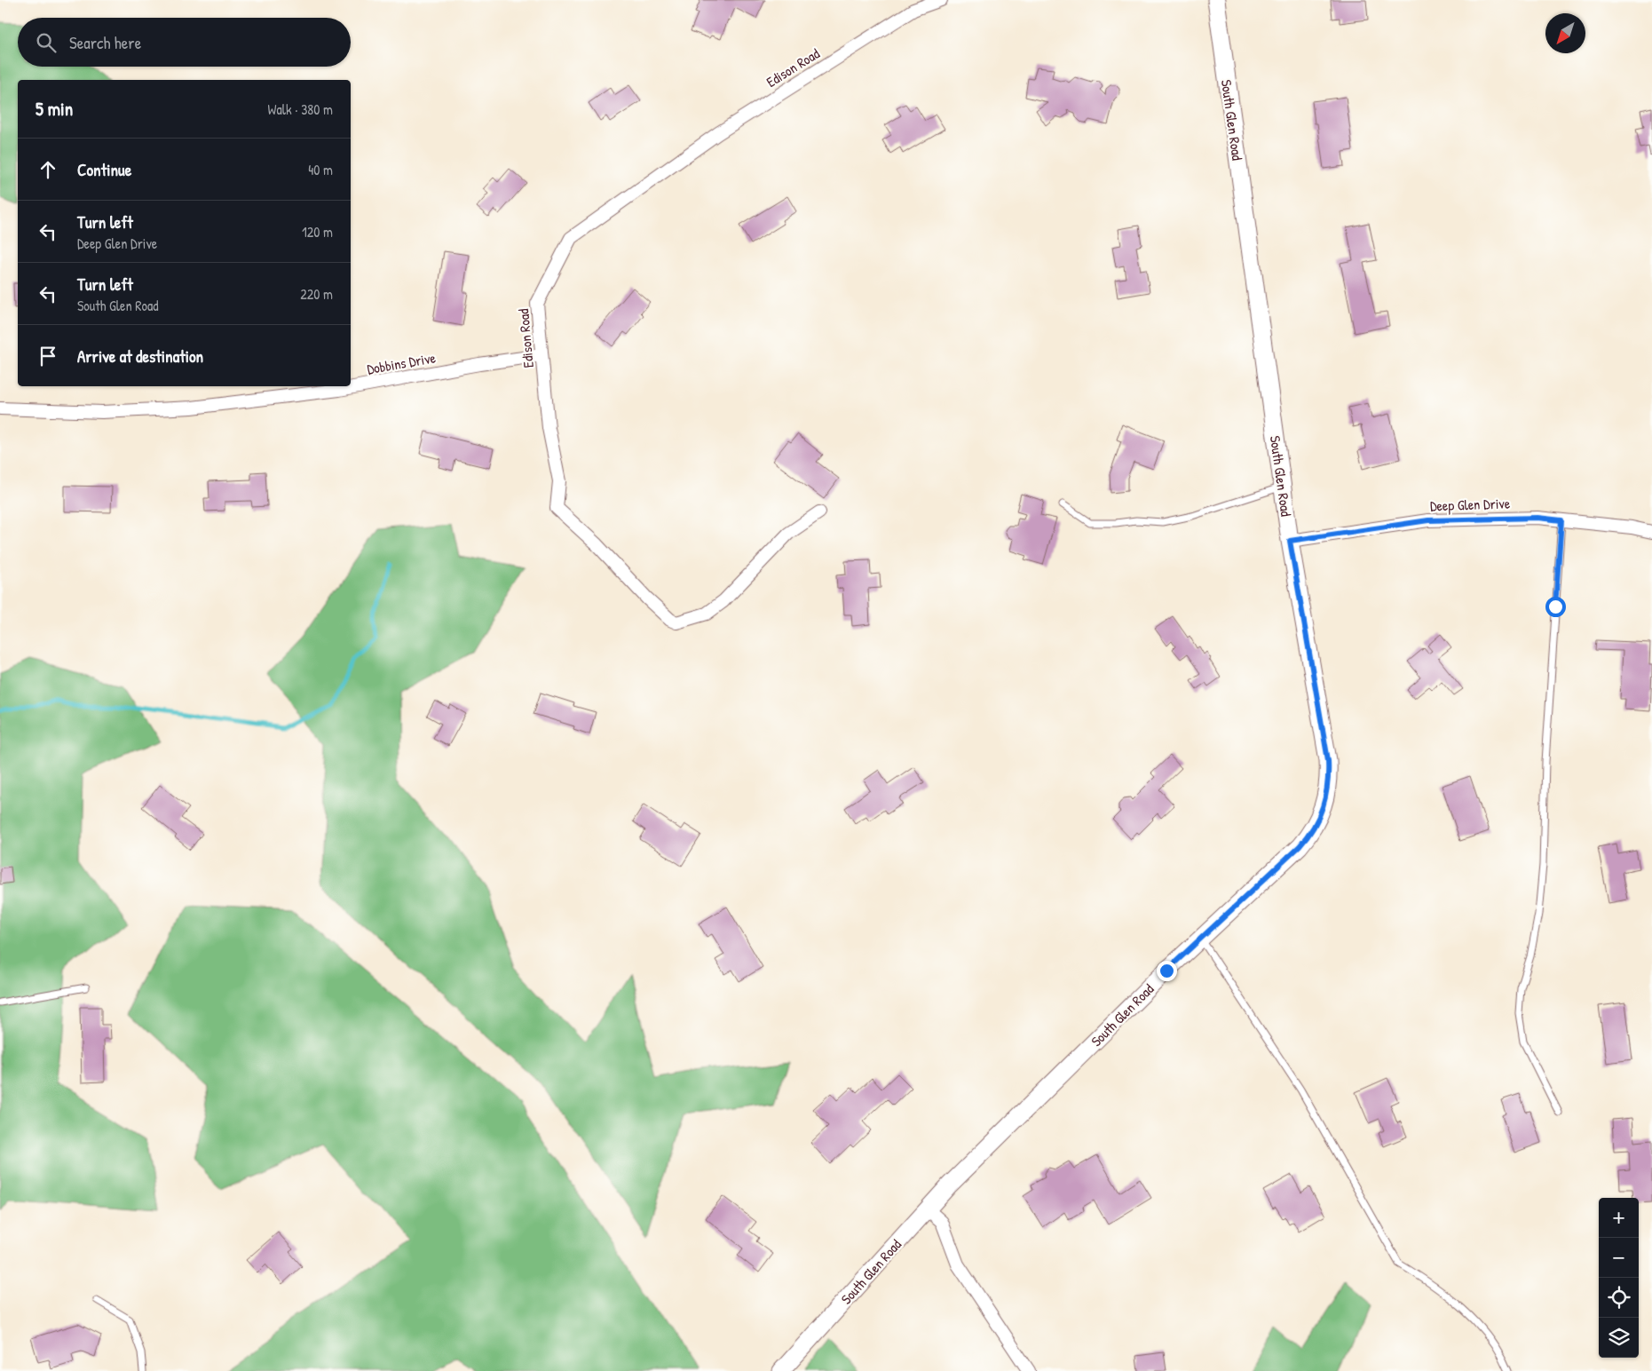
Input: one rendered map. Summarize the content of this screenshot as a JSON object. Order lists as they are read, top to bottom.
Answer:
{
  "streets": {
    "main road": ["South Glen Road"],
    "street": ["Edison Road", "Dobbins Drive", "Deep Glen Drive"]
  },
  "crossings": [
    ["Edison Road", "Dobbins Drive"],
    ["South Glen Road", "Deep Glen Drive"]
  ],
  "north": "bottom left",
  "page": {
    "search": "Search here",
    "heading": ["5 min", "Walk · 380 m"],
    "list": [
      ["Continue", "40 m"],
      ["Turn left", "Deep Glen Drive", "120 m"],
      ["Turn left", "South Glen Road", "220 m"],
      "Arrive at destination"
    ],
    "map_buttons": ["+", "−"]
  }
}
